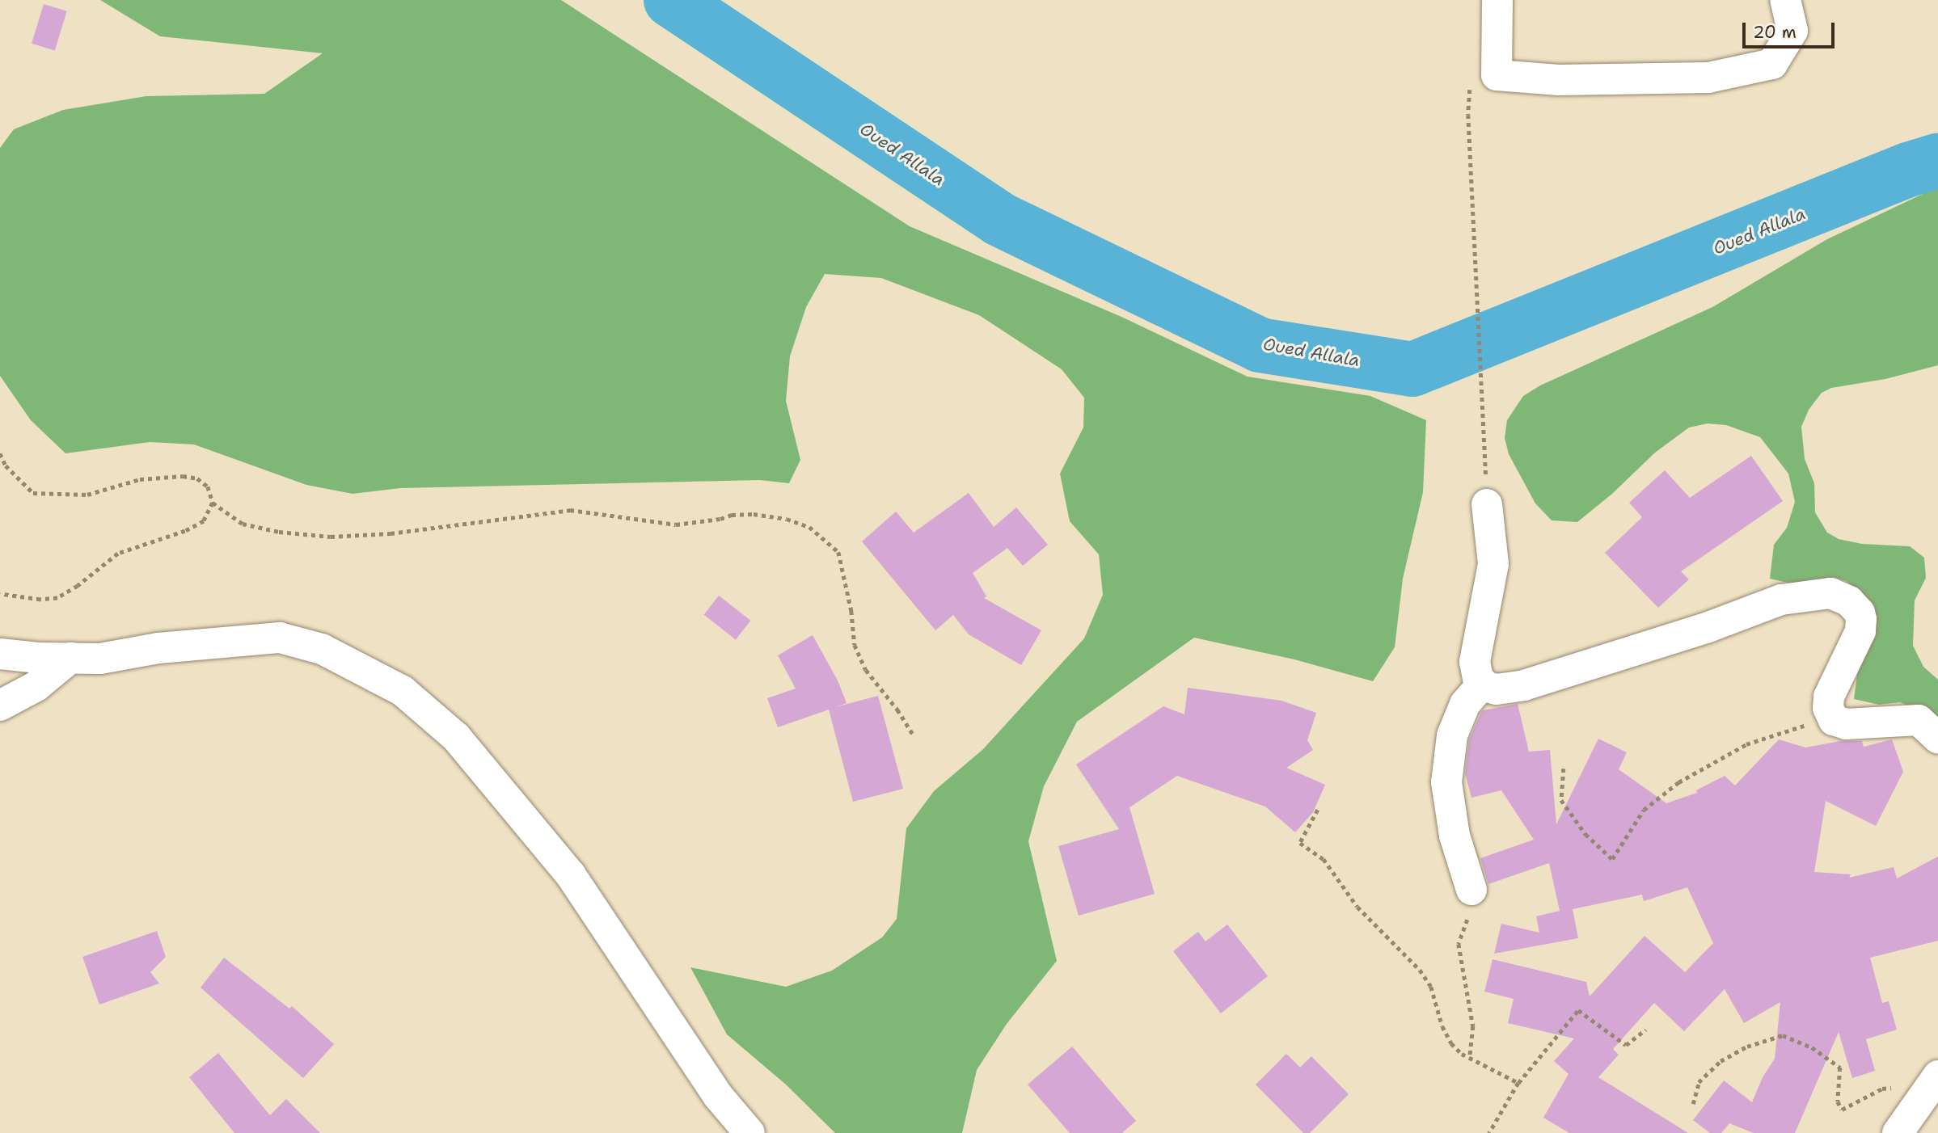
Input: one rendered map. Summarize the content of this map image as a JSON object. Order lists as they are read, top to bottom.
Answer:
{
  "water": ["Oued Allala"],
  "scale_bar": "20 m"
}
